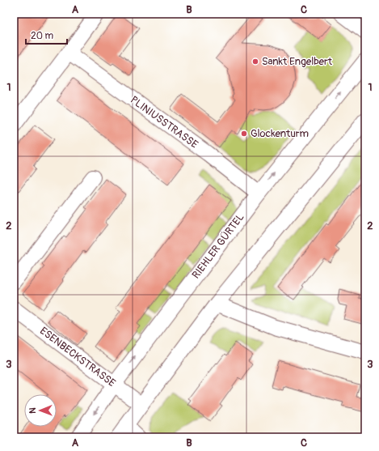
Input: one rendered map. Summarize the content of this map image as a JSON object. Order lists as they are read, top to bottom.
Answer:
{
  "streets": {
    "street": ["PLINIUSSTRASSE", "RIEHLER GÜRTEL", "ESENBECKSTRASSE"]
  },
  "crossings": [
    ["PLINIUSSTRASSE", "RIEHLER GÜRTEL"],
    ["RIEHLER GÜRTEL", "ESENBECKSTRASSE"]
  ],
  "places": ["Sankt Engelbert", "Glockenturm"],
  "scale_bar": "20 m",
  "north": "left",
  "grid": {
    "columns": ["A", "B", "C"],
    "rows": ["1", "2", "3"]
  }
}
